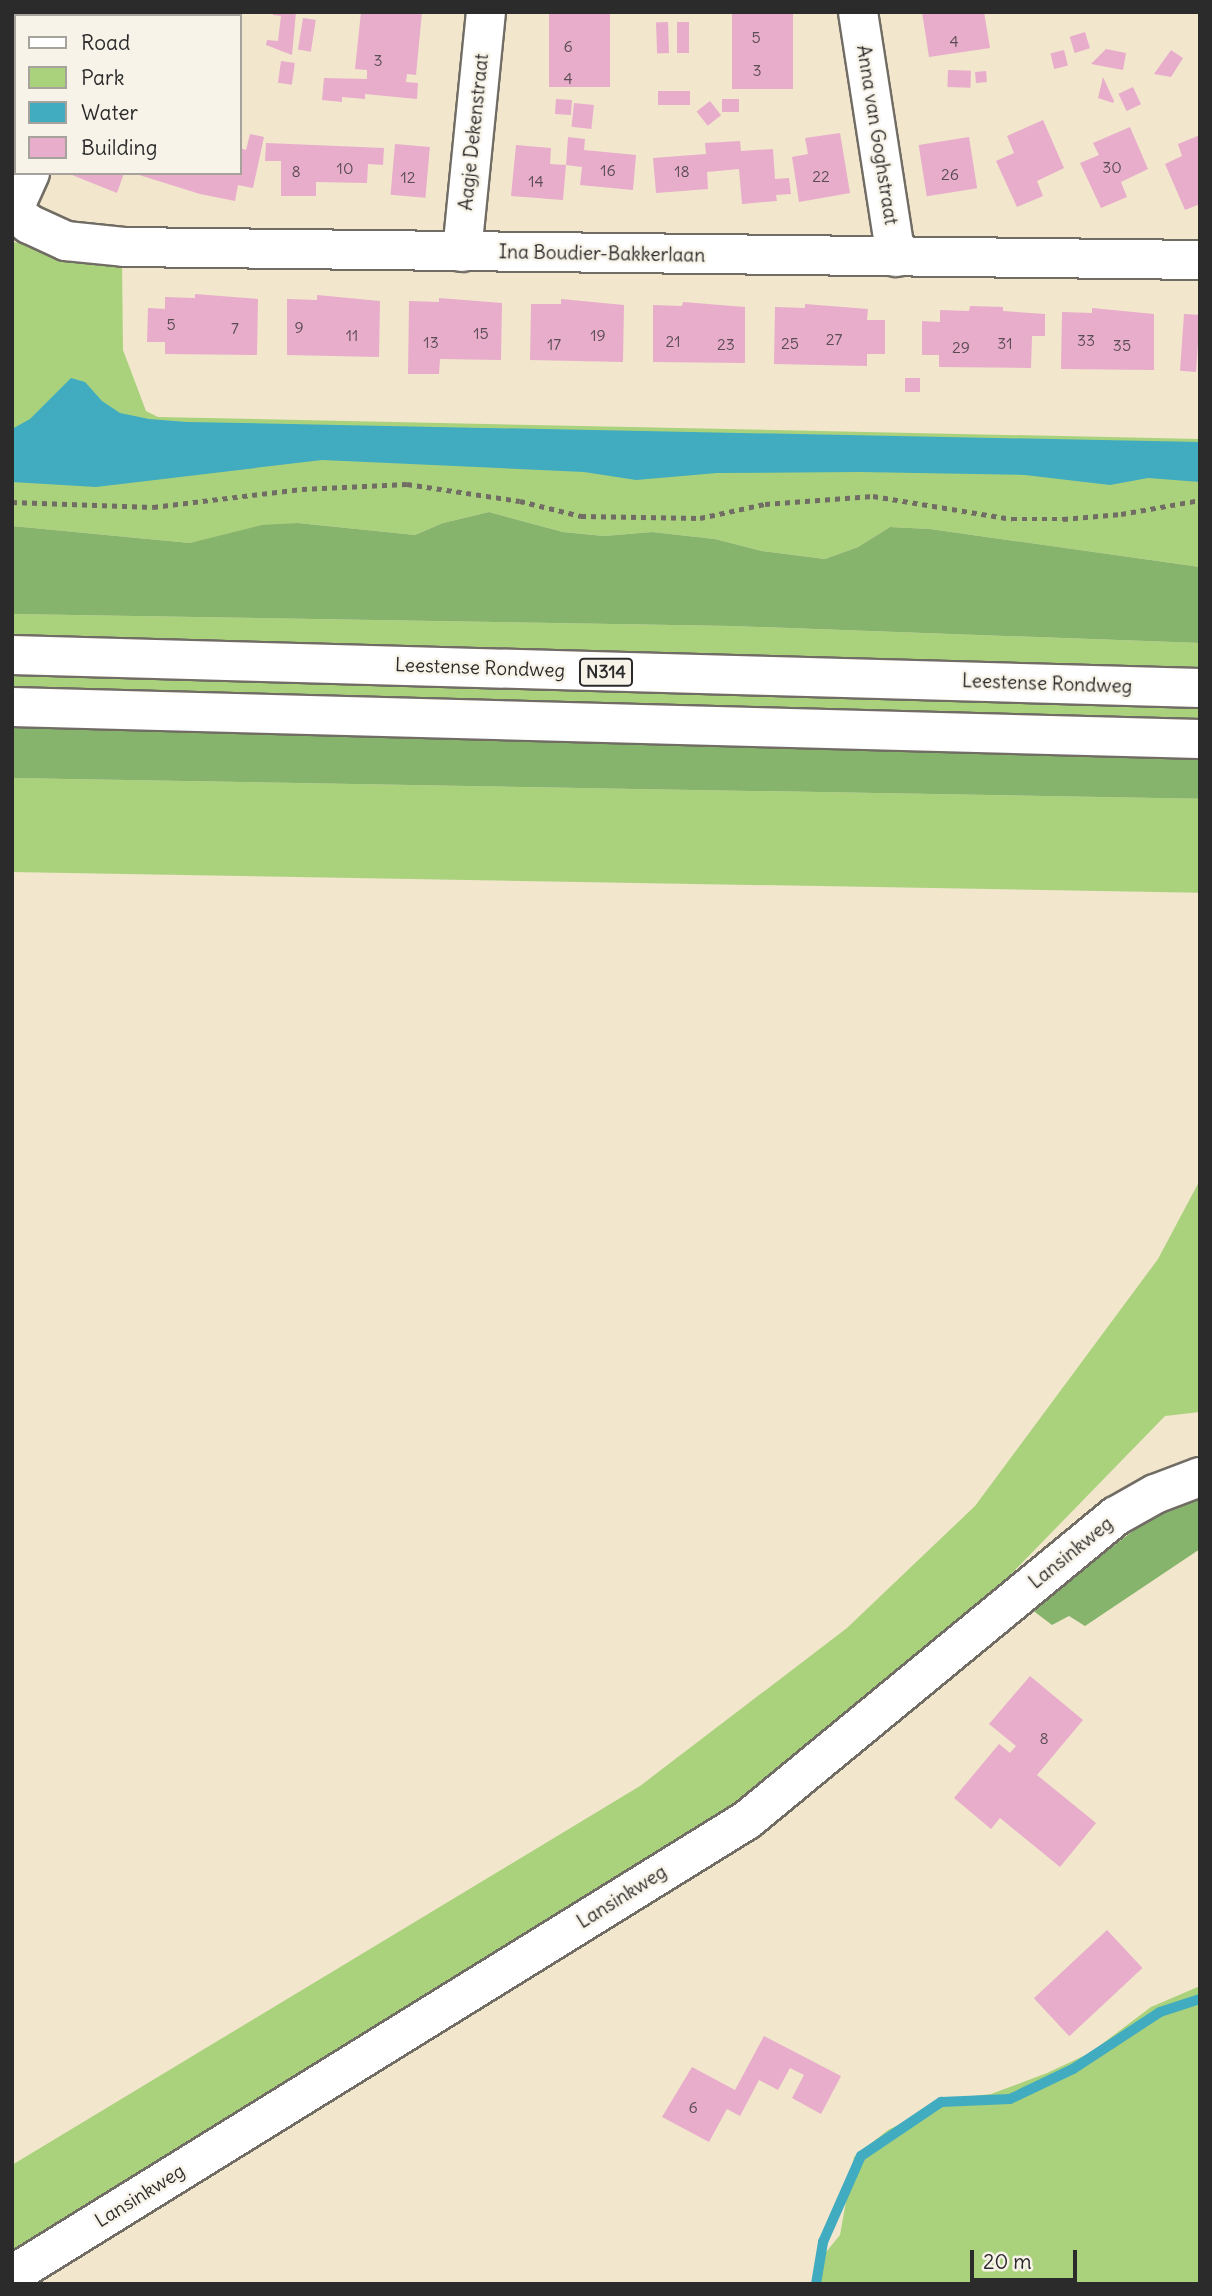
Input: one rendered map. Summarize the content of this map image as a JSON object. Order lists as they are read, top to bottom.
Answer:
{
  "streets": {
    "street": [
      "Aagje Dekenstraat",
      "Anna van Goghstraat",
      "Ina Boudier-Bakkerlaan",
      "Leestense Rondweg",
      "N314",
      "Lansinkweg"
    ]
  },
  "crossings": [
    ["Aagje Dekenstraat", "Ina Boudier-Bakkerlaan"],
    ["Anna van Goghstraat", "Ina Boudier-Bakkerlaan"]
  ],
  "house_numbers": [
    "5",
    "4",
    "6",
    "3",
    "3",
    "4",
    "30",
    "10",
    "16",
    "8",
    "18",
    "26",
    "22",
    "12",
    "14",
    "5",
    "9",
    "7",
    "15",
    "11",
    "19",
    "27",
    "33",
    "21",
    "13",
    "25",
    "31",
    "17",
    "23",
    "35",
    "29",
    "8",
    "6"
  ],
  "legend": [
    "Road",
    "Park",
    "Water",
    "Building"
  ],
  "scale_bar": "20 m"
}
